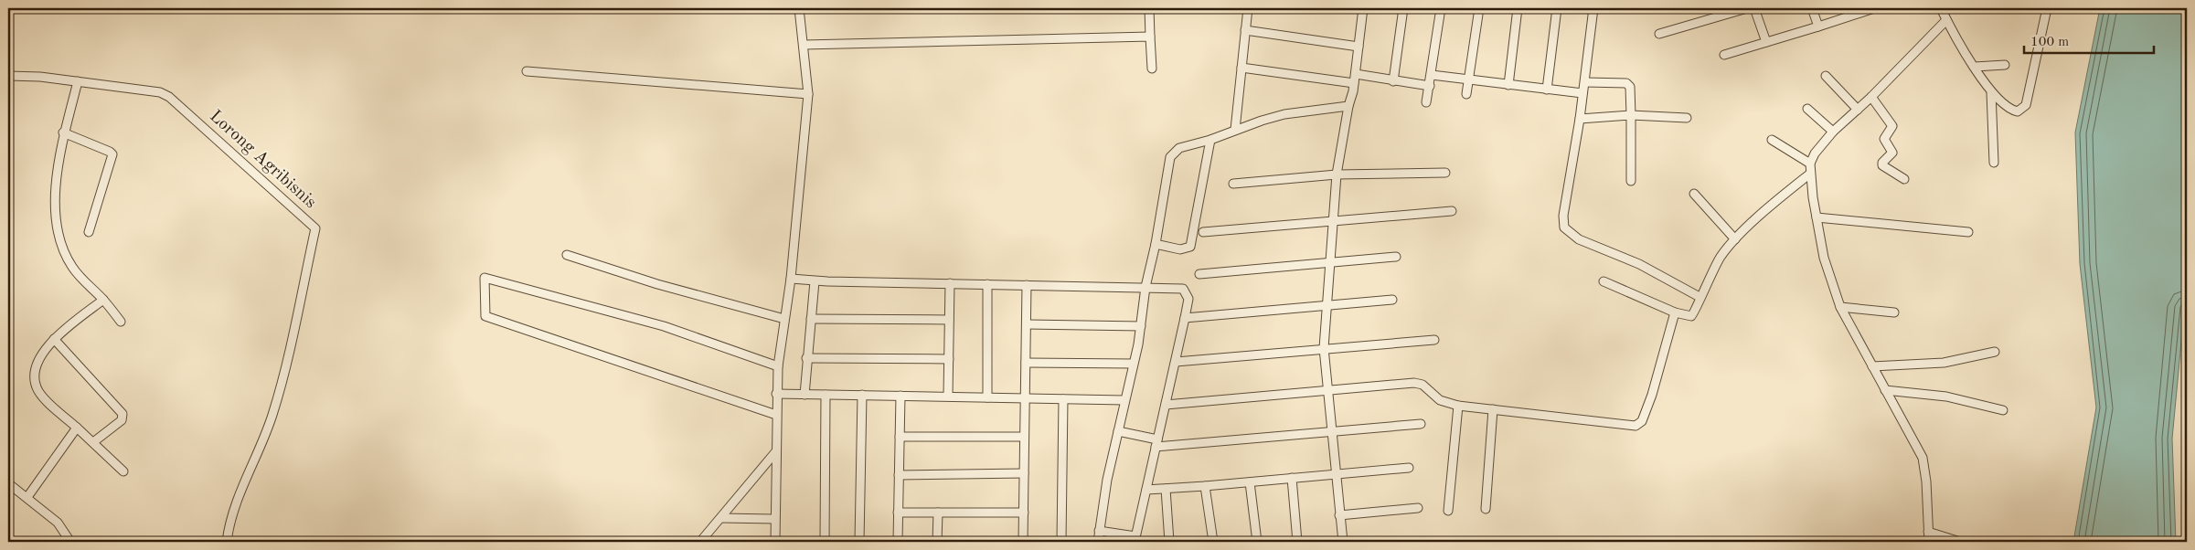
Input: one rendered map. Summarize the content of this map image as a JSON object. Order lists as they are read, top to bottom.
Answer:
{
  "streets": {
    "street": ["Lorong Agribisnis"]
  },
  "scale_bar": "100 m"
}
